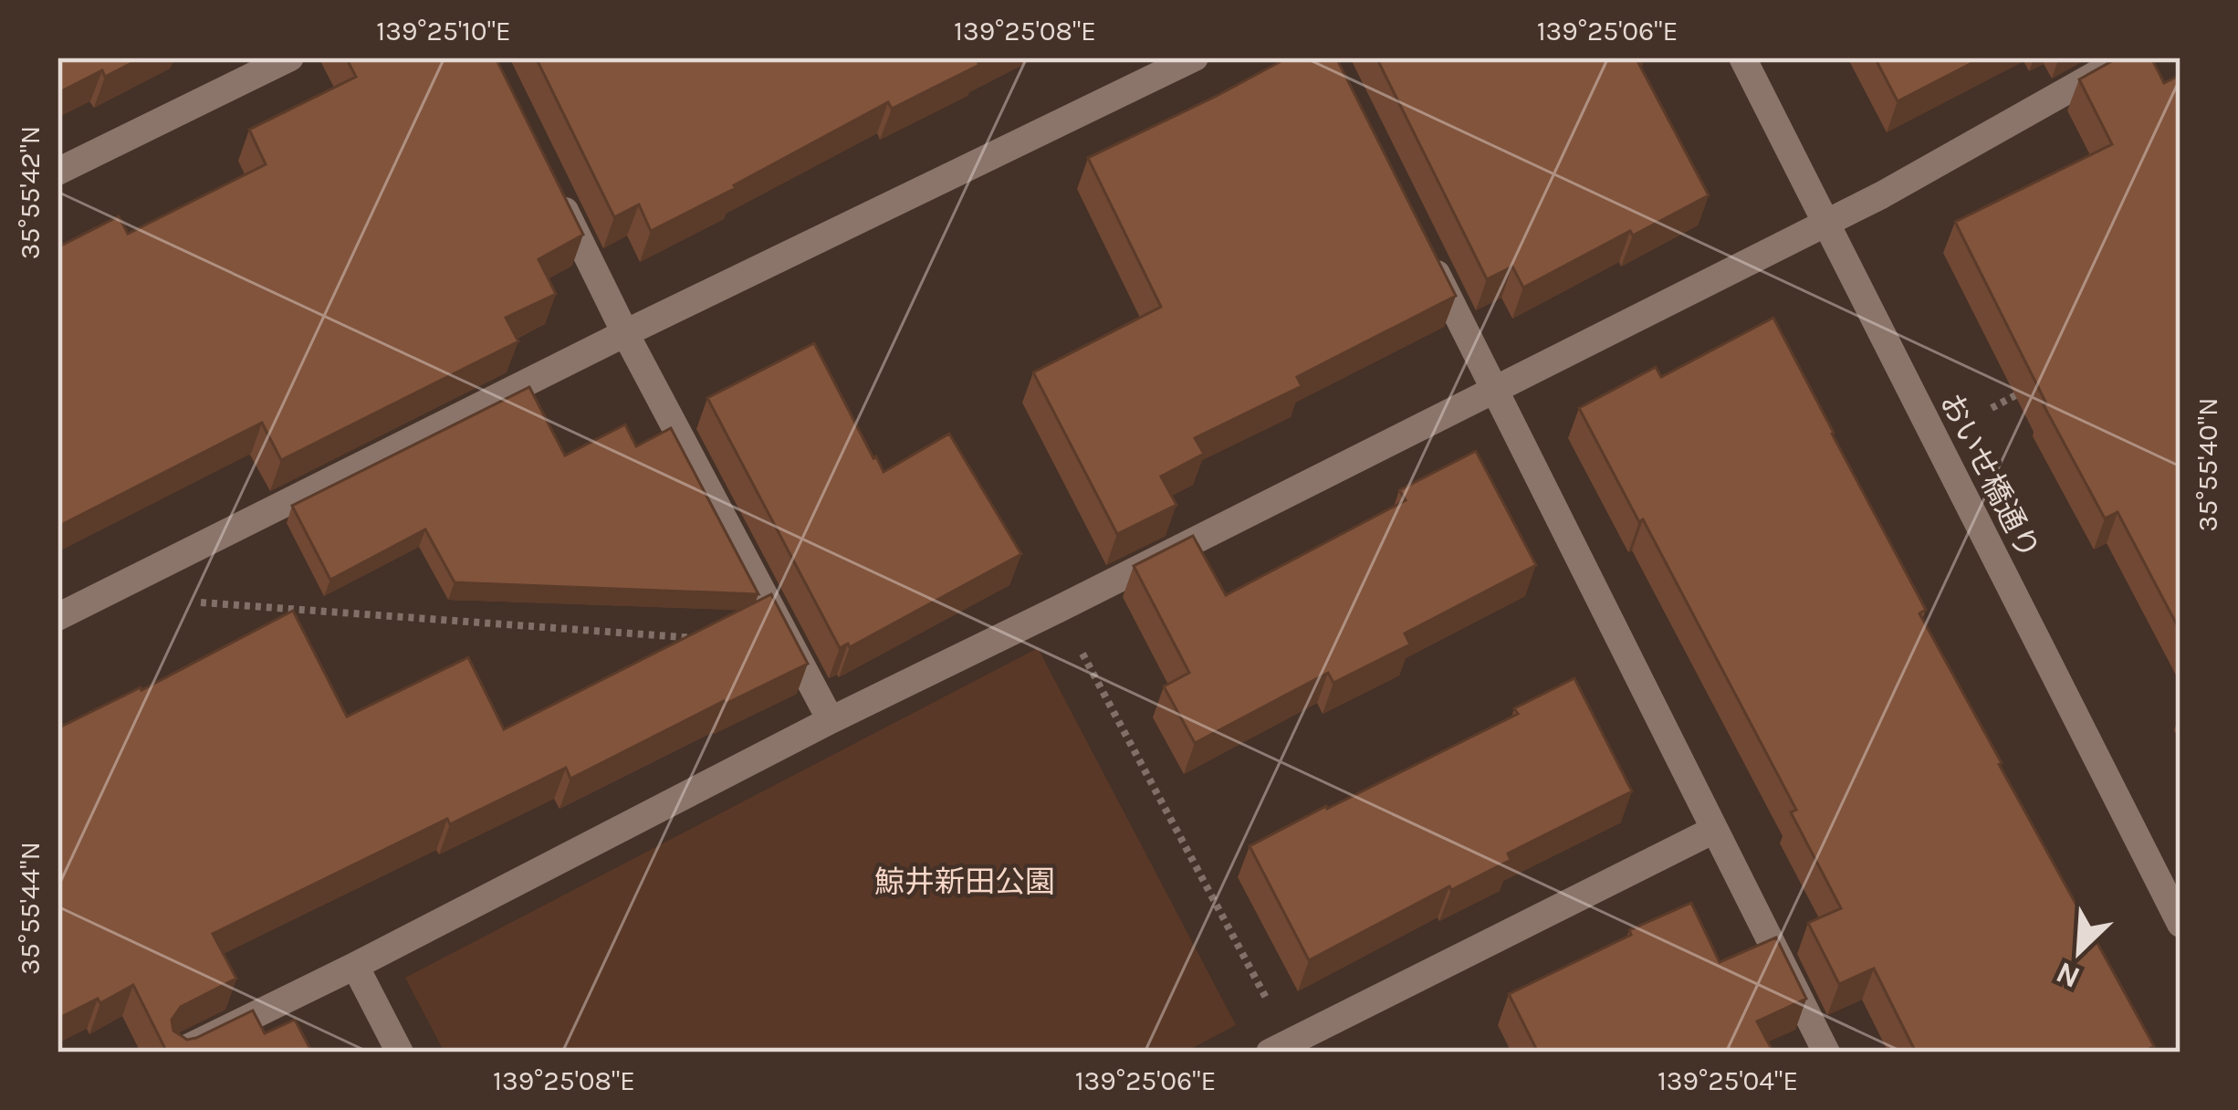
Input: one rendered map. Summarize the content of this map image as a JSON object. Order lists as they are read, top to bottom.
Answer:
{
  "streets": {
    "street": ["おいせ橋通り"]
  },
  "parks": ["鯨井新田公園"],
  "north": "bottom left",
  "coordinates": [
    "139°25'10\"E",
    "139°25'08\"E",
    "139°25'06\"E",
    "35°55'42\"N",
    "35°55'40\"N",
    "35°55'44\"N",
    "139°25'04\"E"
  ]
}
